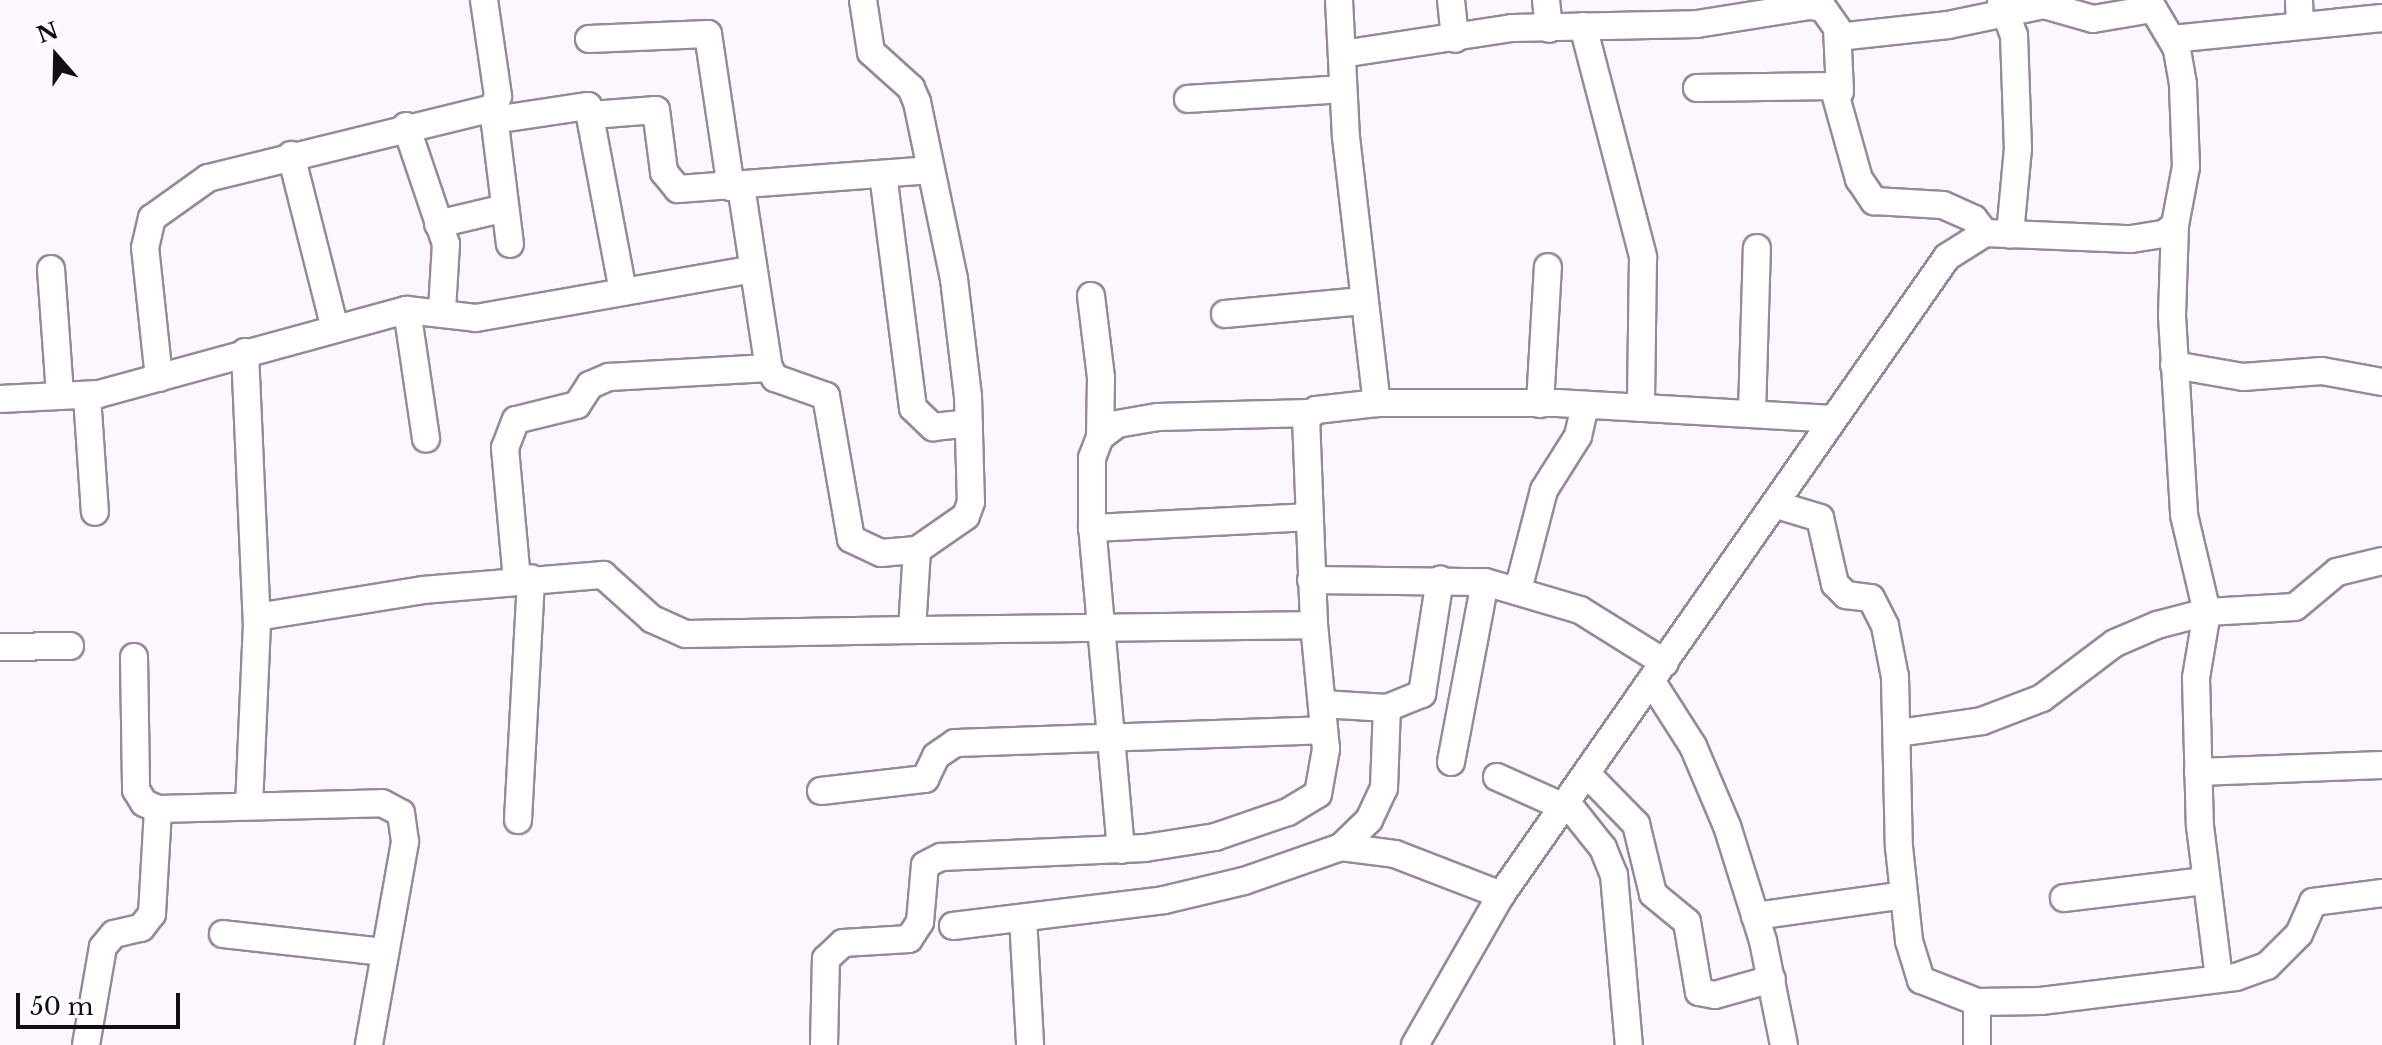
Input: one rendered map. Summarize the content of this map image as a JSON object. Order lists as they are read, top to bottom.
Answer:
{
  "scale_bar": "50 m",
  "north": "top"
}
